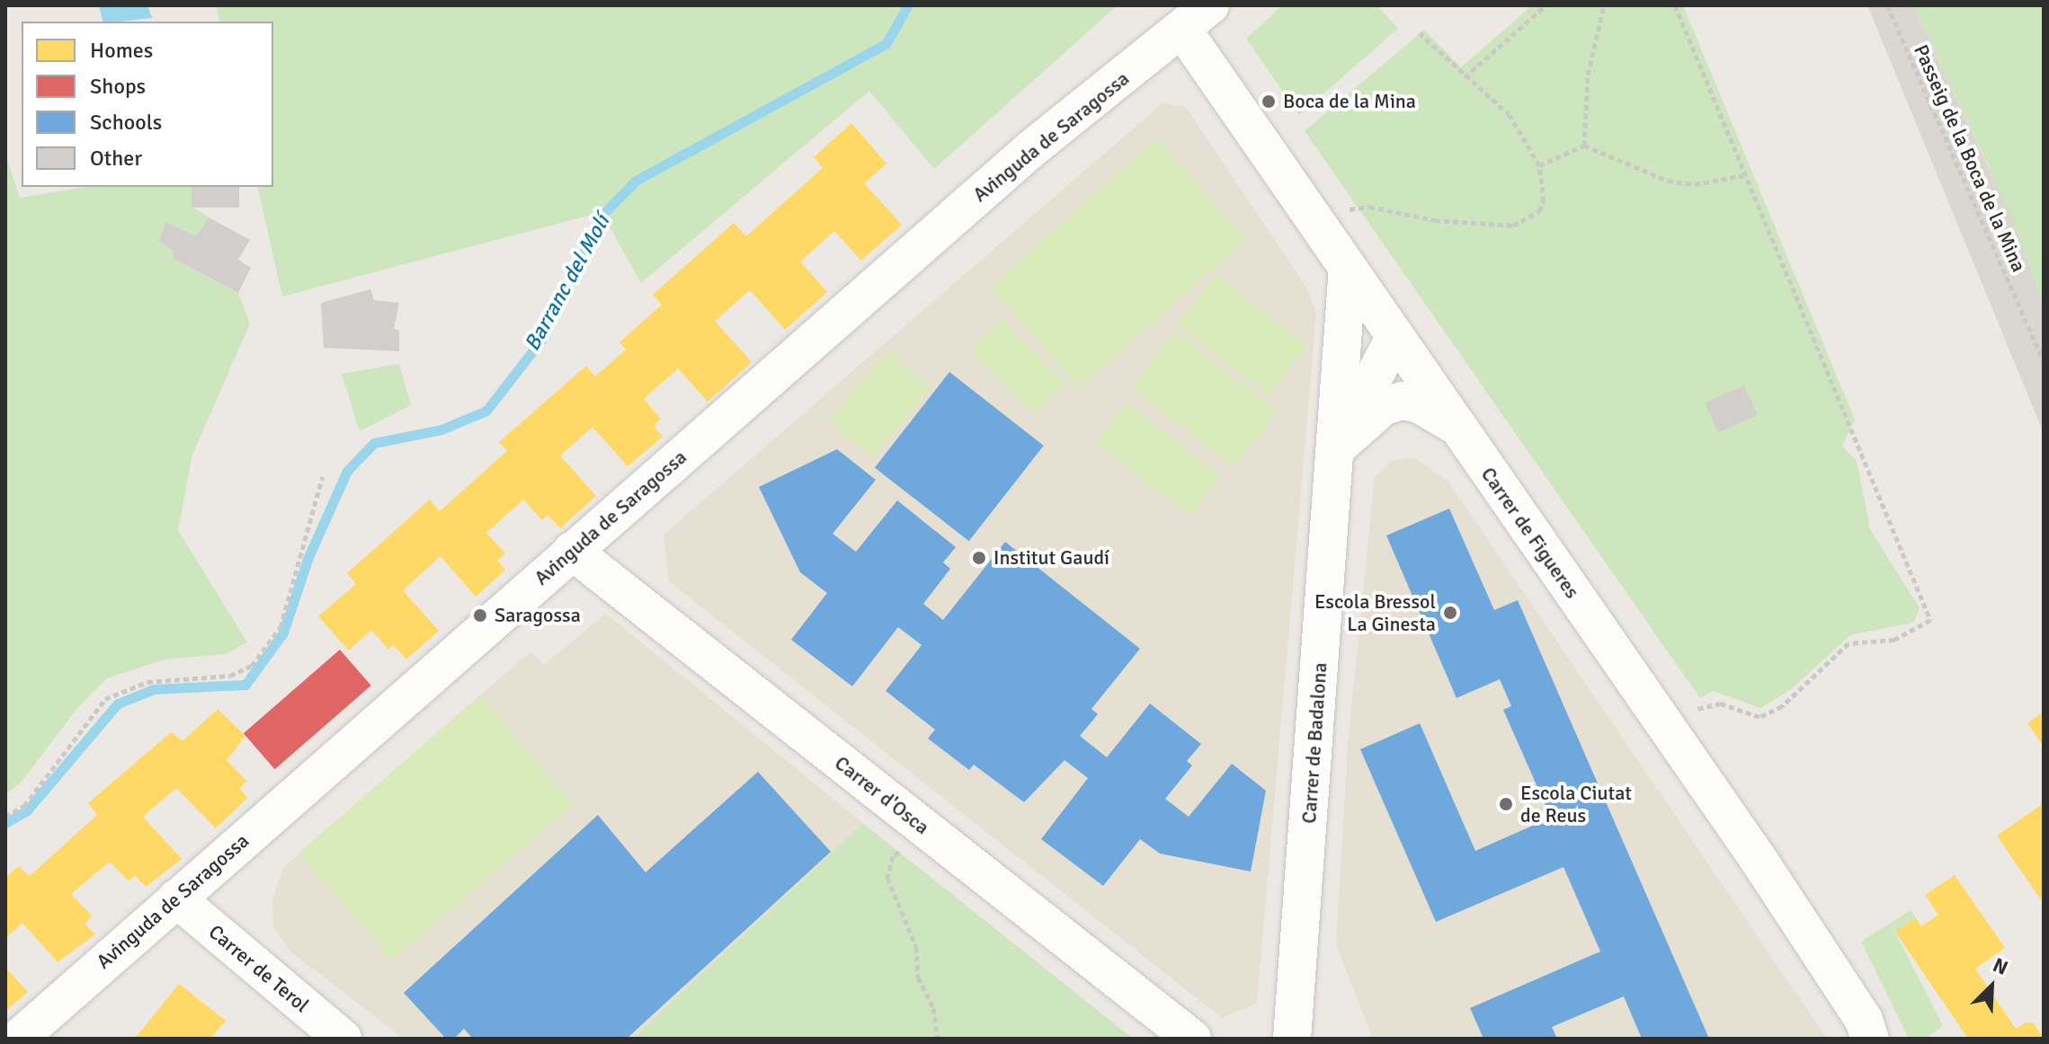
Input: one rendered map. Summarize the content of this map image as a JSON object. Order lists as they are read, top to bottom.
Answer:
{
  "streets": {
    "street": [
      "Avinguda de Saragossa",
      "Carrer de Figueres",
      "Carrer de Badalona",
      "Carrer d'Osca",
      "Carrer de Terol"
    ],
    "path": ["Passeig de la Boca de la Mina"]
  },
  "crossings": [
    ["Avinguda de Saragossa", "Carrer de Figueres"],
    ["Avinguda de Saragossa", "Carrer d'Osca"],
    ["Avinguda de Saragossa", "Carrer de Terol"],
    ["Carrer de Figueres", "Carrer de Badalona"]
  ],
  "water": ["Barranc del Molí"],
  "places": [
    "Boca de la Mina",
    "Institut Gaudí",
    "Escola Bressol La Ginesta",
    "Saragossa",
    "Escola Ciutat de Reus"
  ],
  "legend": [
    "Homes",
    "Shops",
    "Schools",
    "Other"
  ],
  "north": "top right"
}
